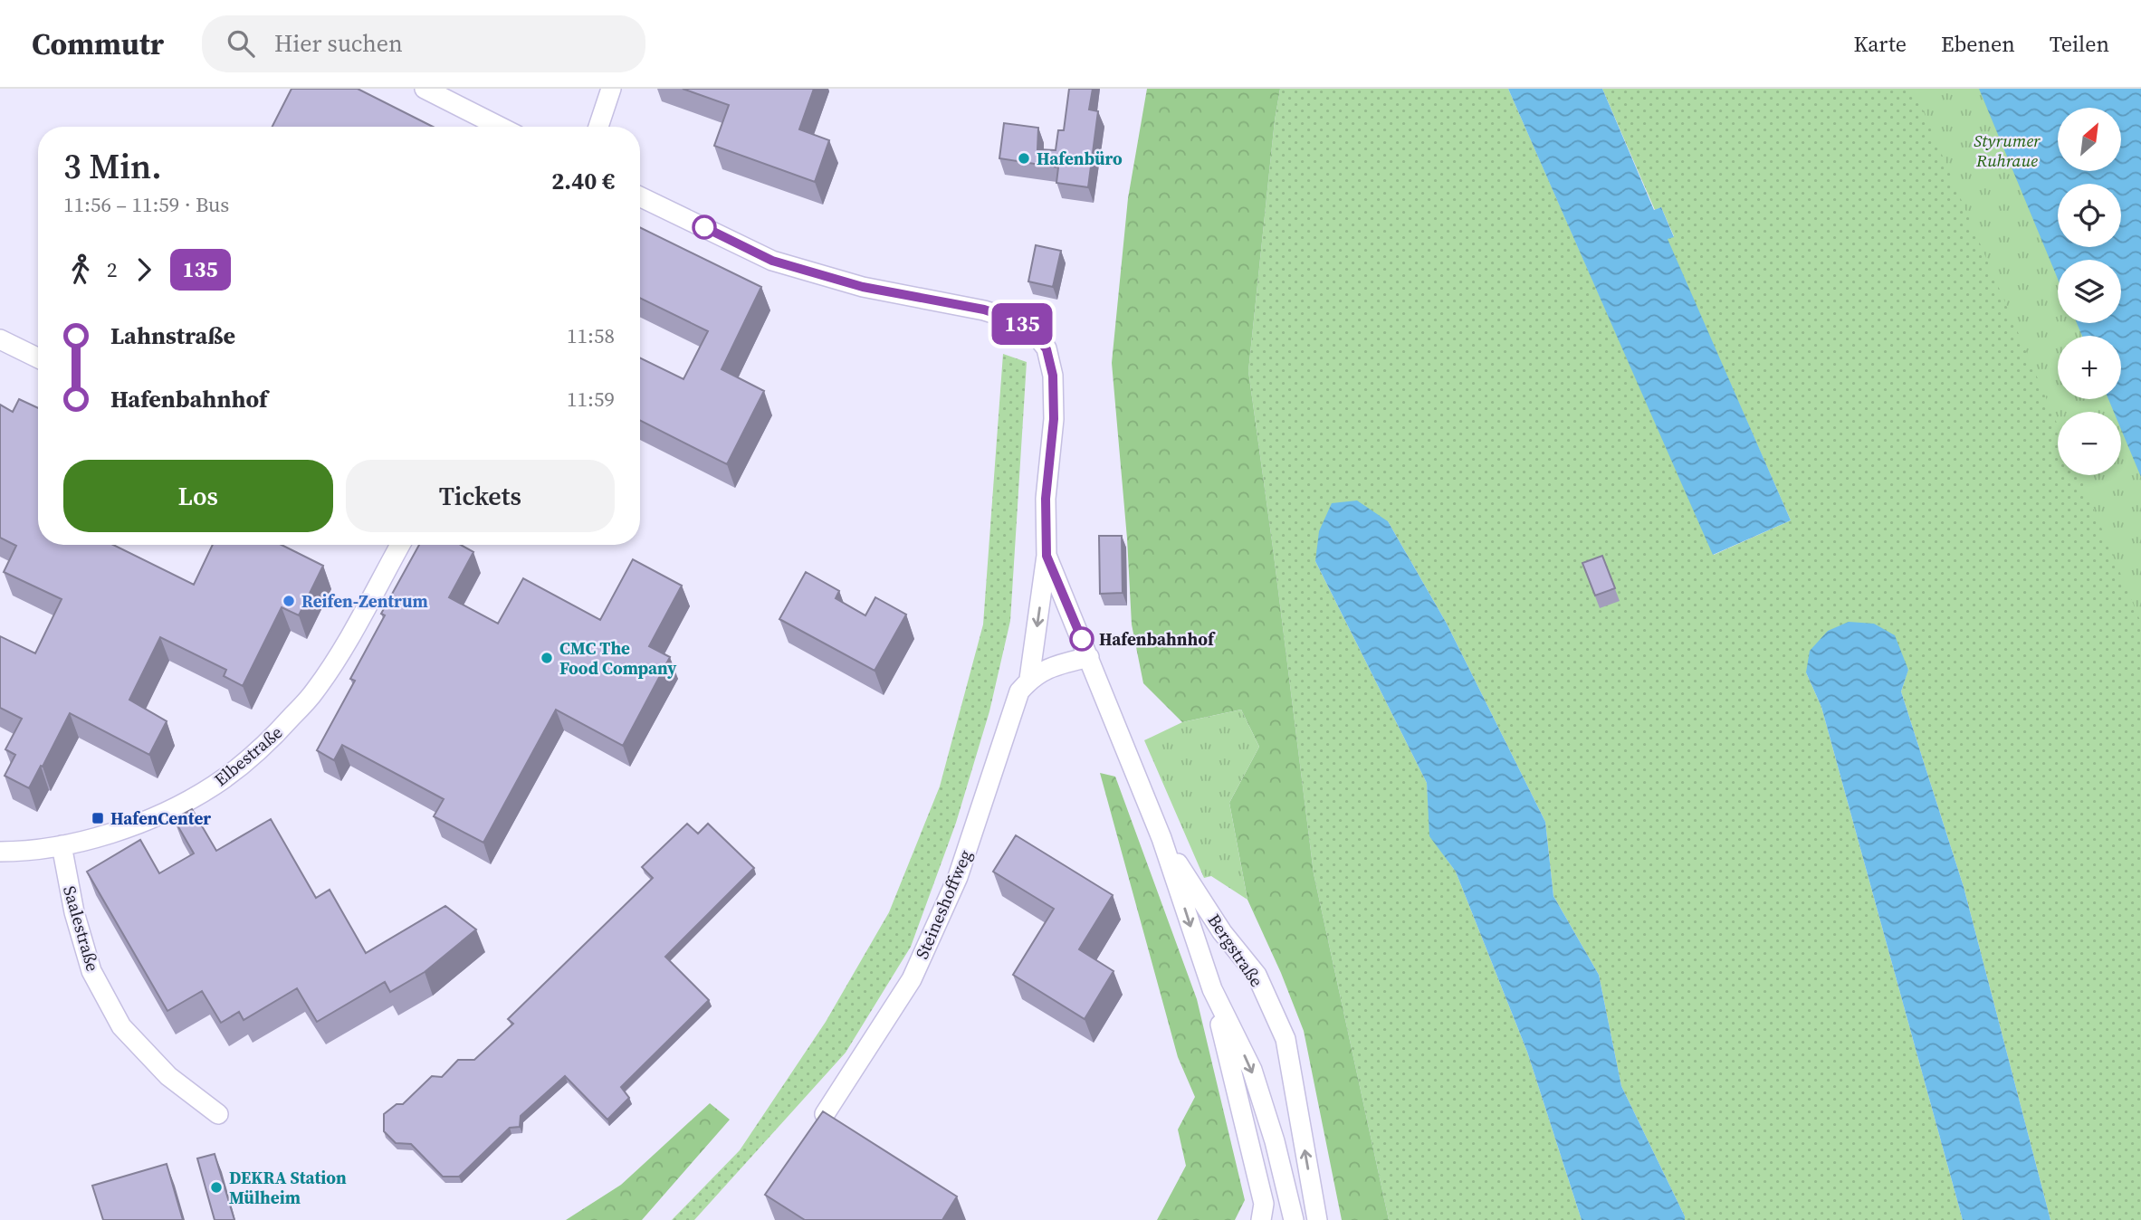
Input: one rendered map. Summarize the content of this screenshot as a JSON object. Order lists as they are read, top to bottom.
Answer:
{
  "streets": {
    "street": [
      "Elbestraße",
      "Steineshoffweg",
      "Saalestraße",
      "Bergstraße"
    ]
  },
  "crossings": [
    ["Elbestraße", "Saalestraße"],
    ["Steineshoffweg", "Bergstraße"]
  ],
  "parks": ["Styrumer Ruhraue"],
  "places": {
    "other": [
      "Hafenbüro",
      "Reifen-Zentrum",
      "Hafenbahnhof",
      "CMC The Food Company",
      "DEKRA Station Mülheim"
    ],
    "transit": ["HafenCenter"]
  },
  "lines": ["bus line 135"],
  "north": "top right",
  "page": {
    "header": "Commutr",
    "search": "Hier suchen",
    "nav": ["Karte", "Ebenen", "Teilen"],
    "on_map": "135",
    "map_buttons": ["+", "−"],
    "heading": ["3 Min.", "11:56 – 11:59 · Bus", "2.40 €"],
    "legs": ["2", "135"],
    "list": [
      {
        "name": "Lahnstraße",
        "value": "11:58"
      },
      {
        "name": "Hafenbahnhof",
        "value": "11:59"
      }
    ],
    "buttons": ["Los", "Tickets"]
  }
}
